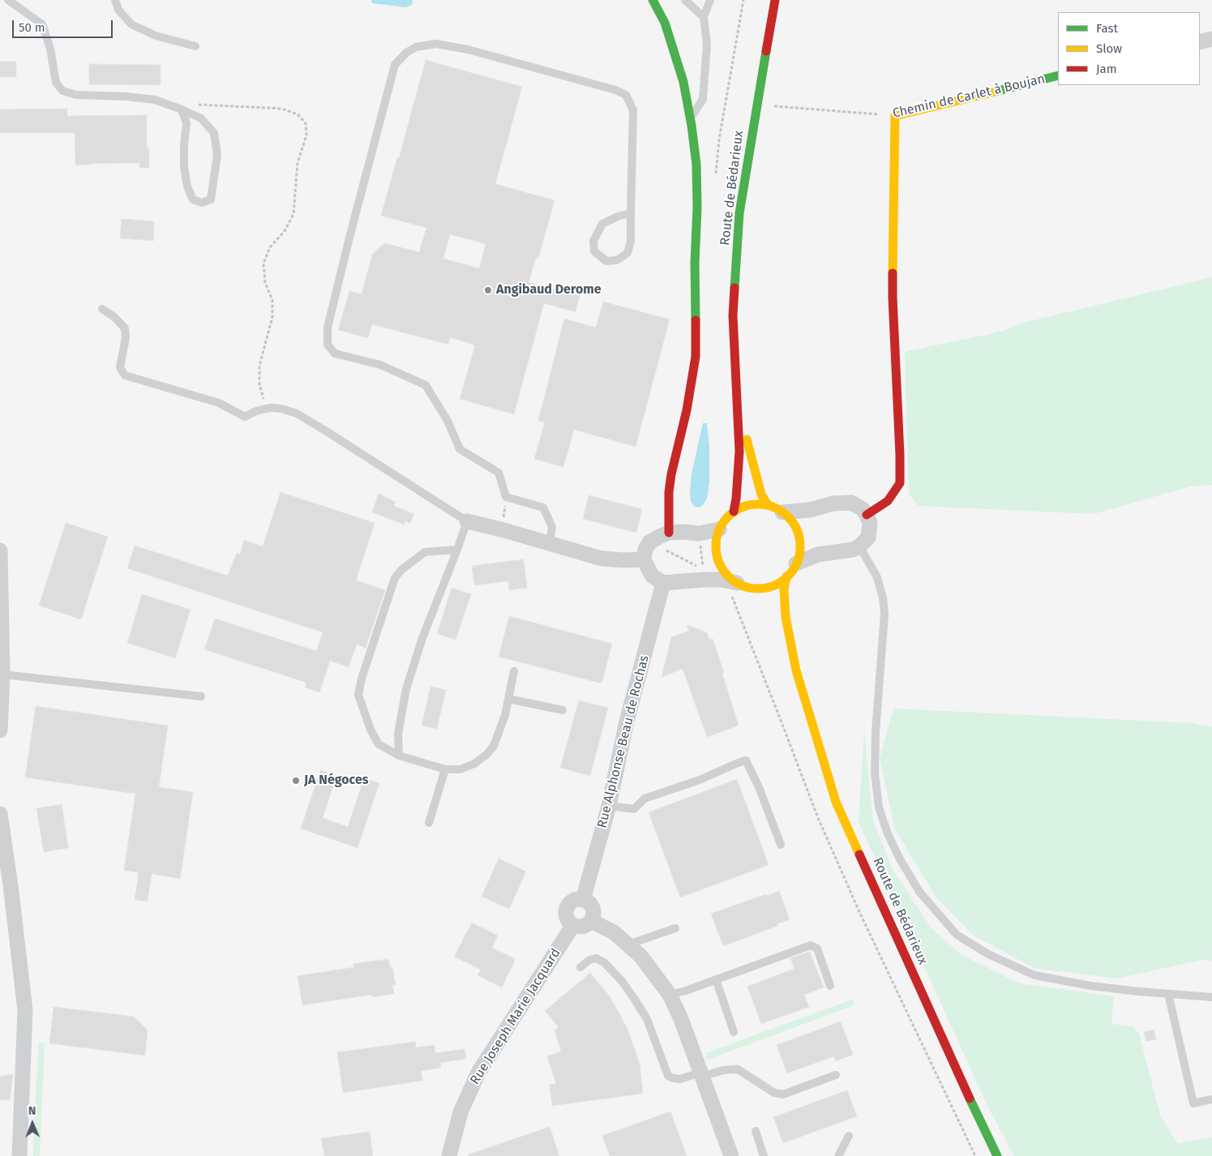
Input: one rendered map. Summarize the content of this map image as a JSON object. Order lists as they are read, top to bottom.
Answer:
{
  "streets": {
    "main road": ["Chemin de Carlet à Boujan", "Route de Bédarieux"],
    "street": ["Rue Alphonse Beau de Rochas", "Rue Joseph Marie Jacquard"]
  },
  "crossings": [
    ["Chemin de Carlet à Boujan", "Route de Bédarieux"],
    ["Rue Alphonse Beau de Rochas", "Rue Joseph Marie Jacquard"]
  ],
  "places": ["Angibaud Derome", "JA Négoces"],
  "legend": ["Fast", "Slow", "Jam"],
  "scale_bar": "50 m",
  "north": "top"
}
